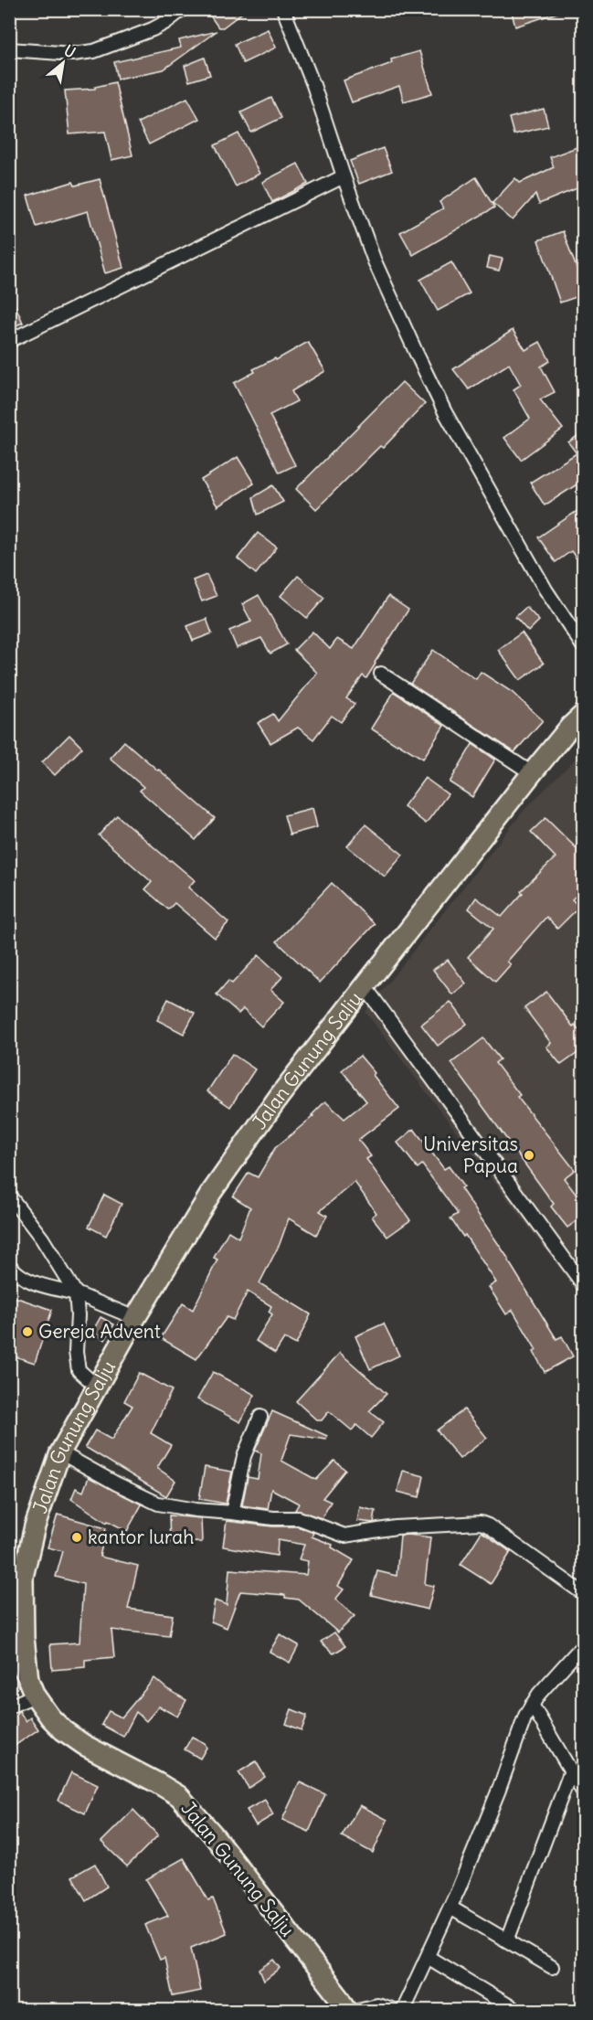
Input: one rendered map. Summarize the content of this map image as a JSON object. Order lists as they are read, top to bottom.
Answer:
{
  "streets": {
    "main road": ["Jalan Gunung Salju"]
  },
  "places": ["Universitas Papua", "Gereja Advent", "kantor lurah"],
  "north": "top right"
}
